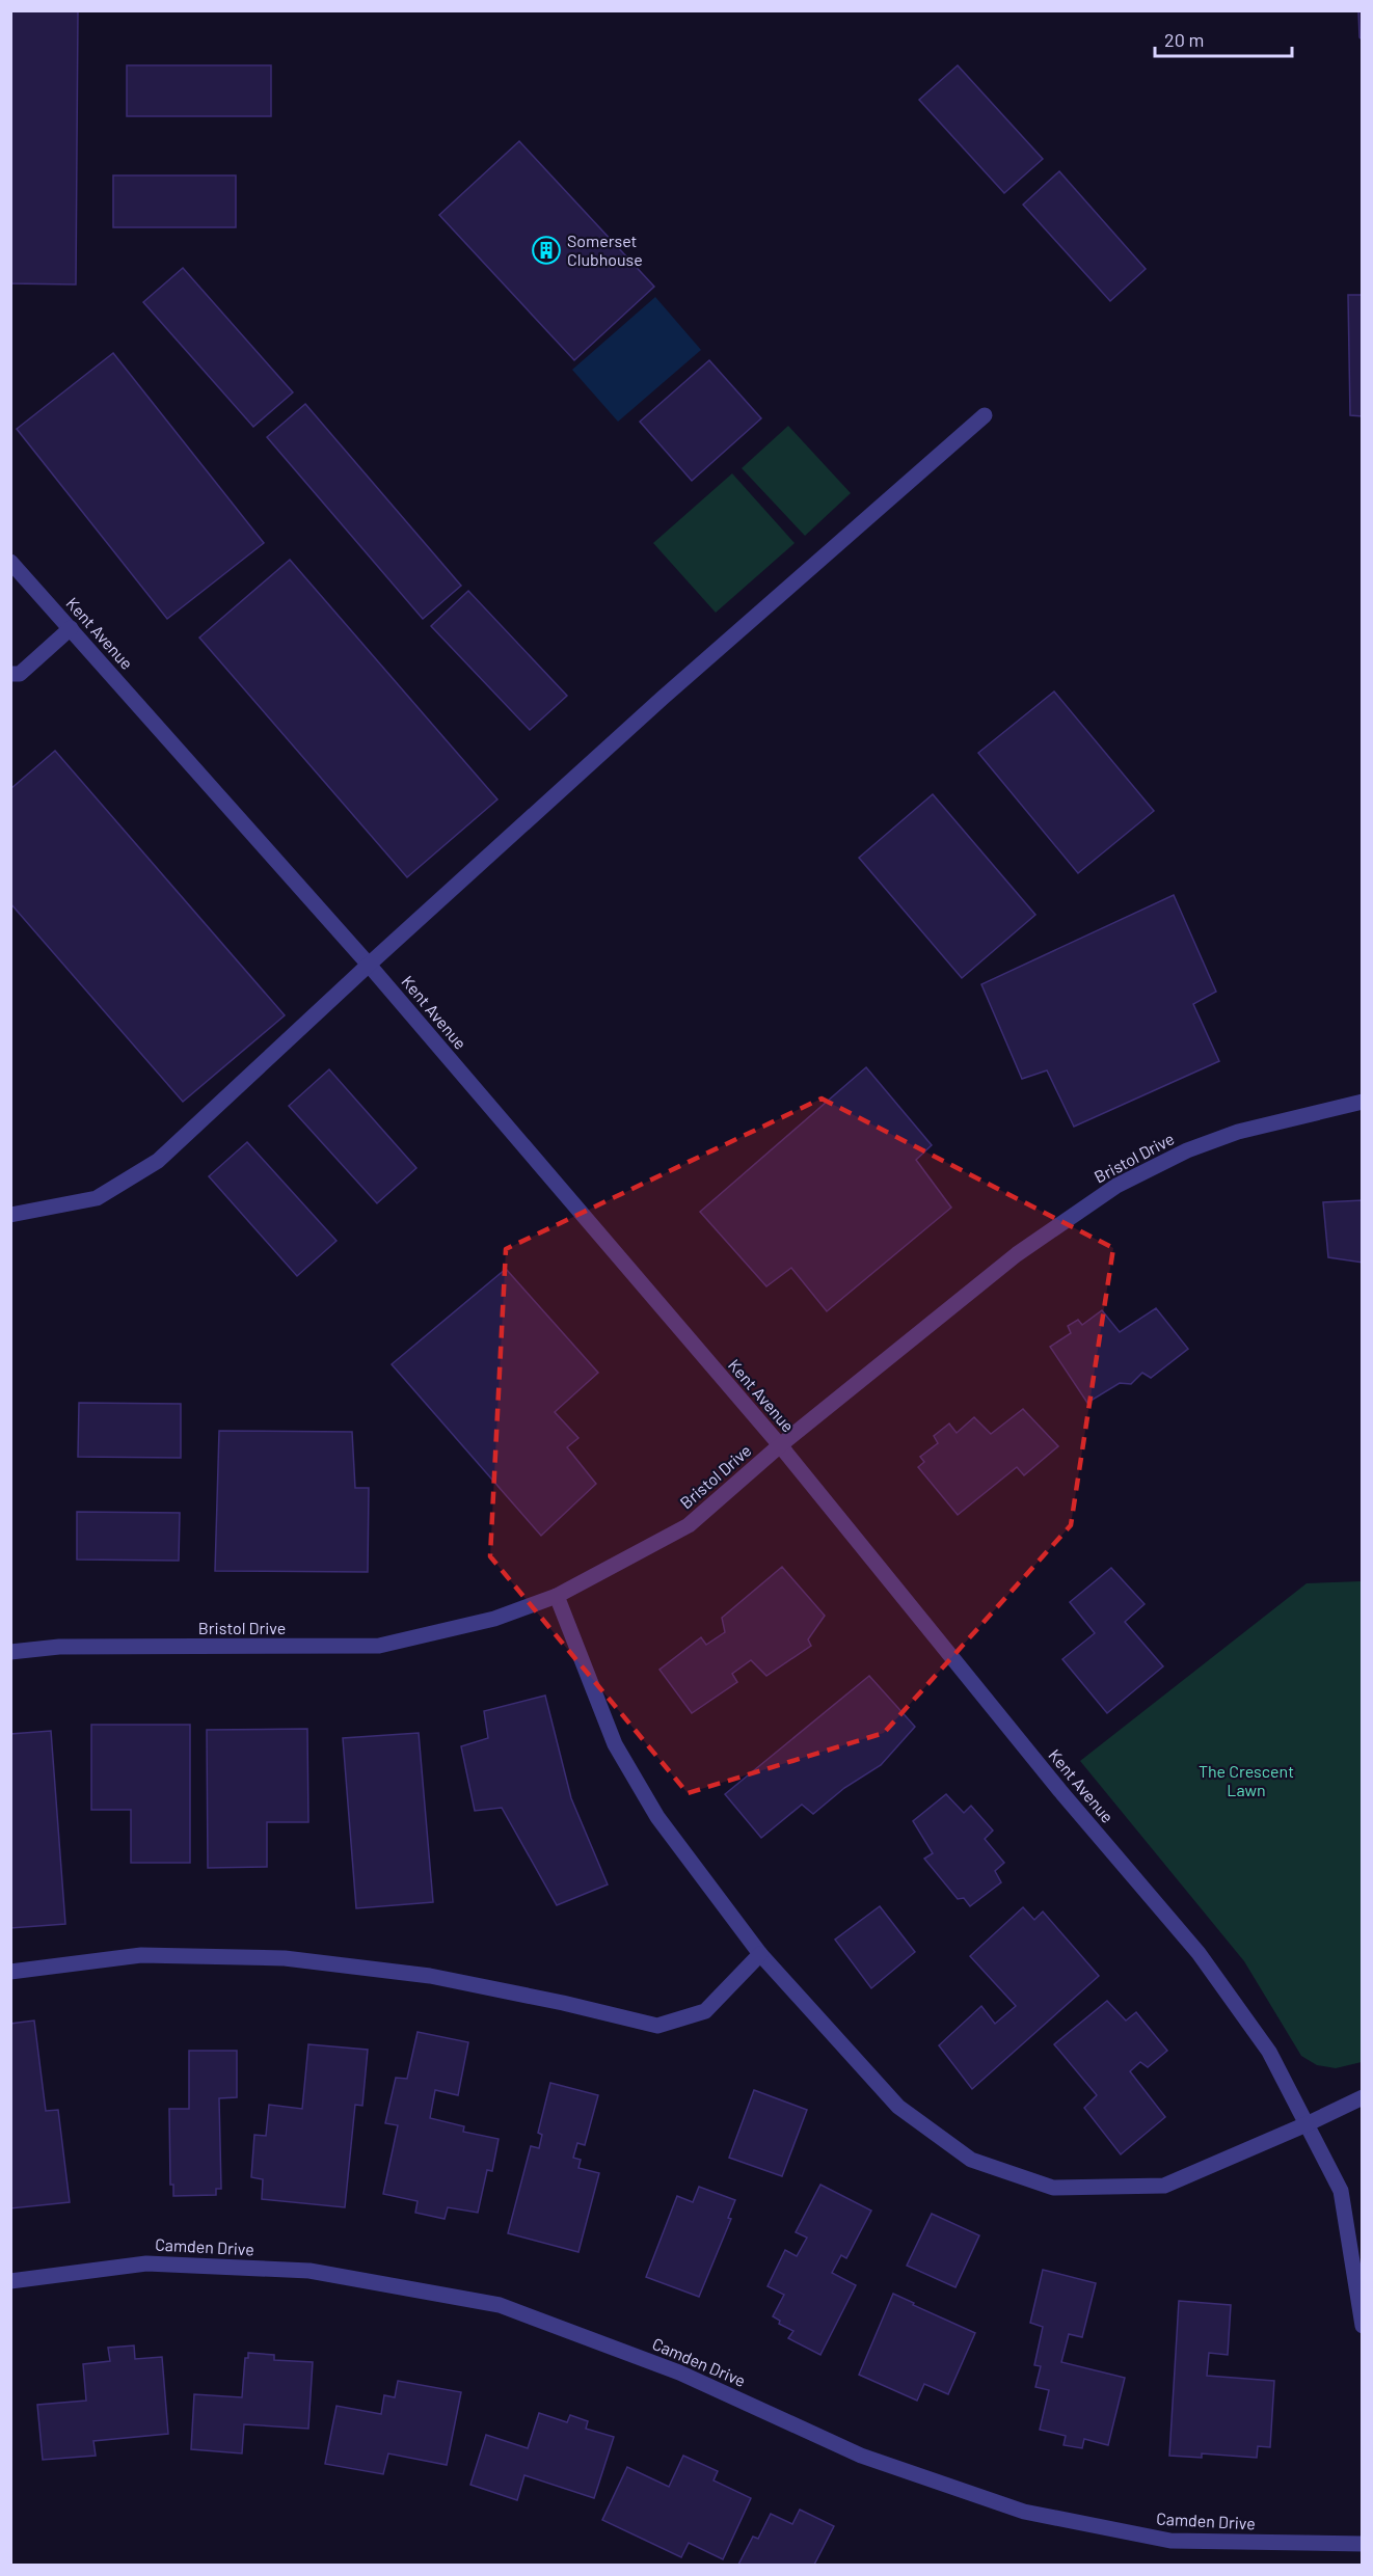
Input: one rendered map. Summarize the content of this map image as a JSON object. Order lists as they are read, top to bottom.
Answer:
{
  "streets": {
    "street": ["Kent Avenue", "Bristol Drive", "Camden Drive"]
  },
  "crossings": [
    ["Kent Avenue", "Bristol Drive"]
  ],
  "parks": ["The Crescent Lawn"],
  "places": {
    "building": ["Somerset Clubhouse"]
  },
  "scale_bar": "20 m"
}
